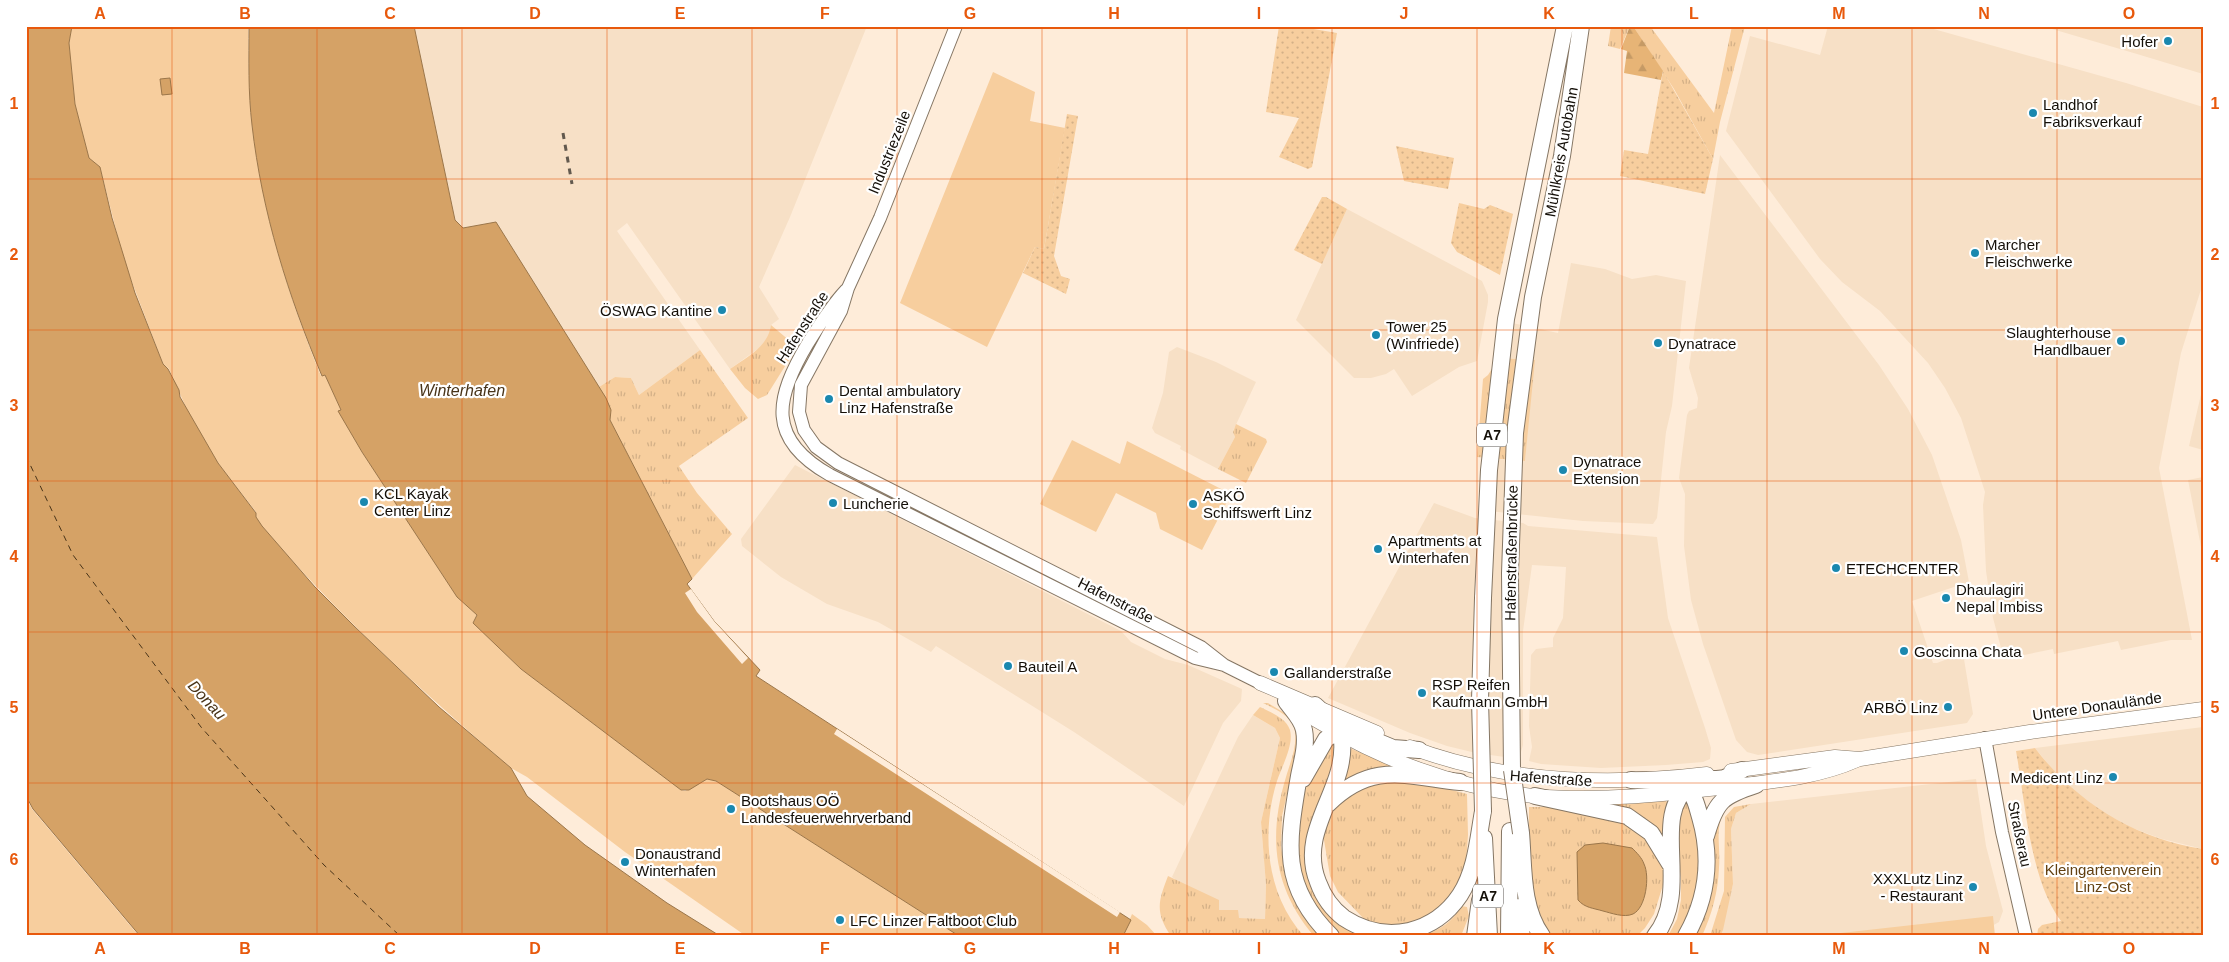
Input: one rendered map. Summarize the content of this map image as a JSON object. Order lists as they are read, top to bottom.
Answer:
{
  "streets": {
    "highway": ["Mühlkreis Autobahn", "A7", "Hafenstraßenbrücke"],
    "main road": [
      "Industriezeile",
      "Hafenstraße",
      "Untere Donaulände",
      "Straßerau"
    ]
  },
  "crossings": [
    ["Industriezeile", "Hafenstraße"],
    ["Mühlkreis Autobahn", "Hafenstraßenbrücke"],
    ["Hafenstraße", "Untere Donaulände"],
    ["Hafenstraße", "Straßerau"],
    ["A7", "Hafenstraßenbrücke"],
    ["Untere Donaulände", "Straßerau"]
  ],
  "water": ["Winterhafen", "Donau"],
  "parks": ["Kleingartenverein Linz-Ost"],
  "places": [
    "Hofer",
    "Landhof Fabriksverkauf",
    "Marcher Fleischwerke",
    "ÖSWAG Kantine",
    "Tower 25 (Winfriede)",
    "Slaughterhouse Handlbauer",
    "Dynatrace",
    "Dental ambulatory Linz Hafenstraße",
    "Dynatrace Extension",
    "KCL Kayak Center Linz",
    "Luncherie",
    "ASKÖ Schiffswerft Linz",
    "Apartments at Winterhafen",
    "ETECHCENTER",
    "Dhaulagiri Nepal Imbiss",
    "Goscinna Chata",
    "Bauteil A",
    "Gallanderstraße",
    "RSP Reifen Kaufmann GmbH",
    "ARBÖ Linz",
    "Medicent Linz",
    "Bootshaus OÖ Landesfeuerwehrverband",
    "Donaustrand Winterhafen",
    "XXXLutz Linz - Restaurant",
    "LFC Linzer Faltboot Club"
  ],
  "grid": {
    "columns": [
      "A",
      "B",
      "C",
      "D",
      "E",
      "F",
      "G",
      "H",
      "I",
      "J",
      "K",
      "L",
      "M",
      "N",
      "O"
    ],
    "rows": [
      "1",
      "2",
      "3",
      "4",
      "5",
      "6"
    ]
  }
}
